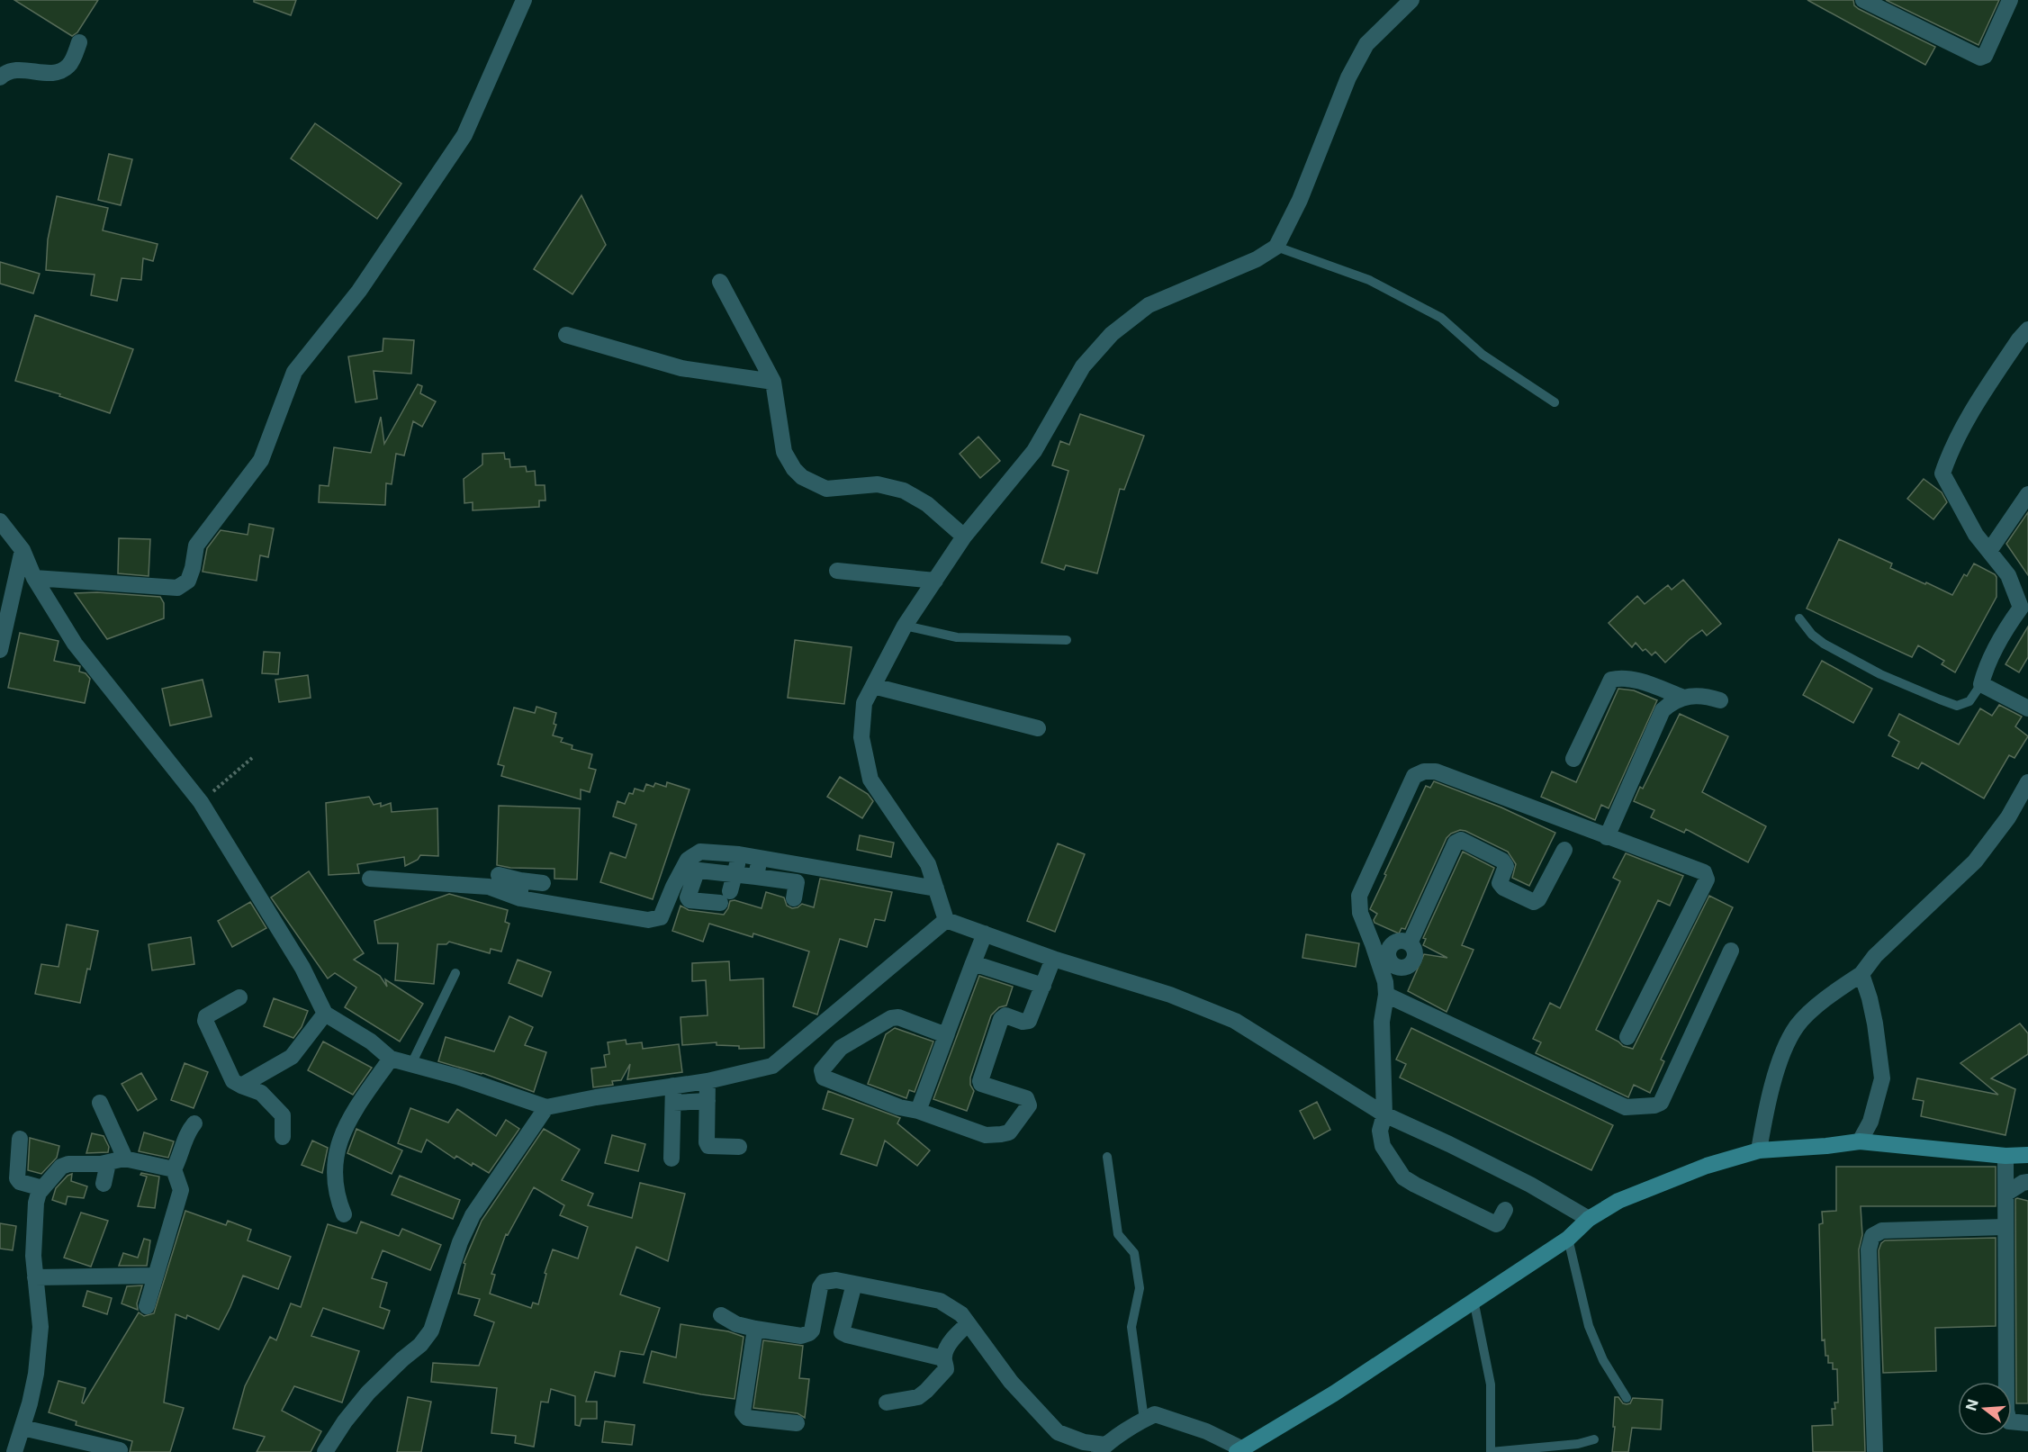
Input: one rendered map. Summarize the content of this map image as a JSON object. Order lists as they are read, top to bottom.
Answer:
{
  "north": "left"
}
